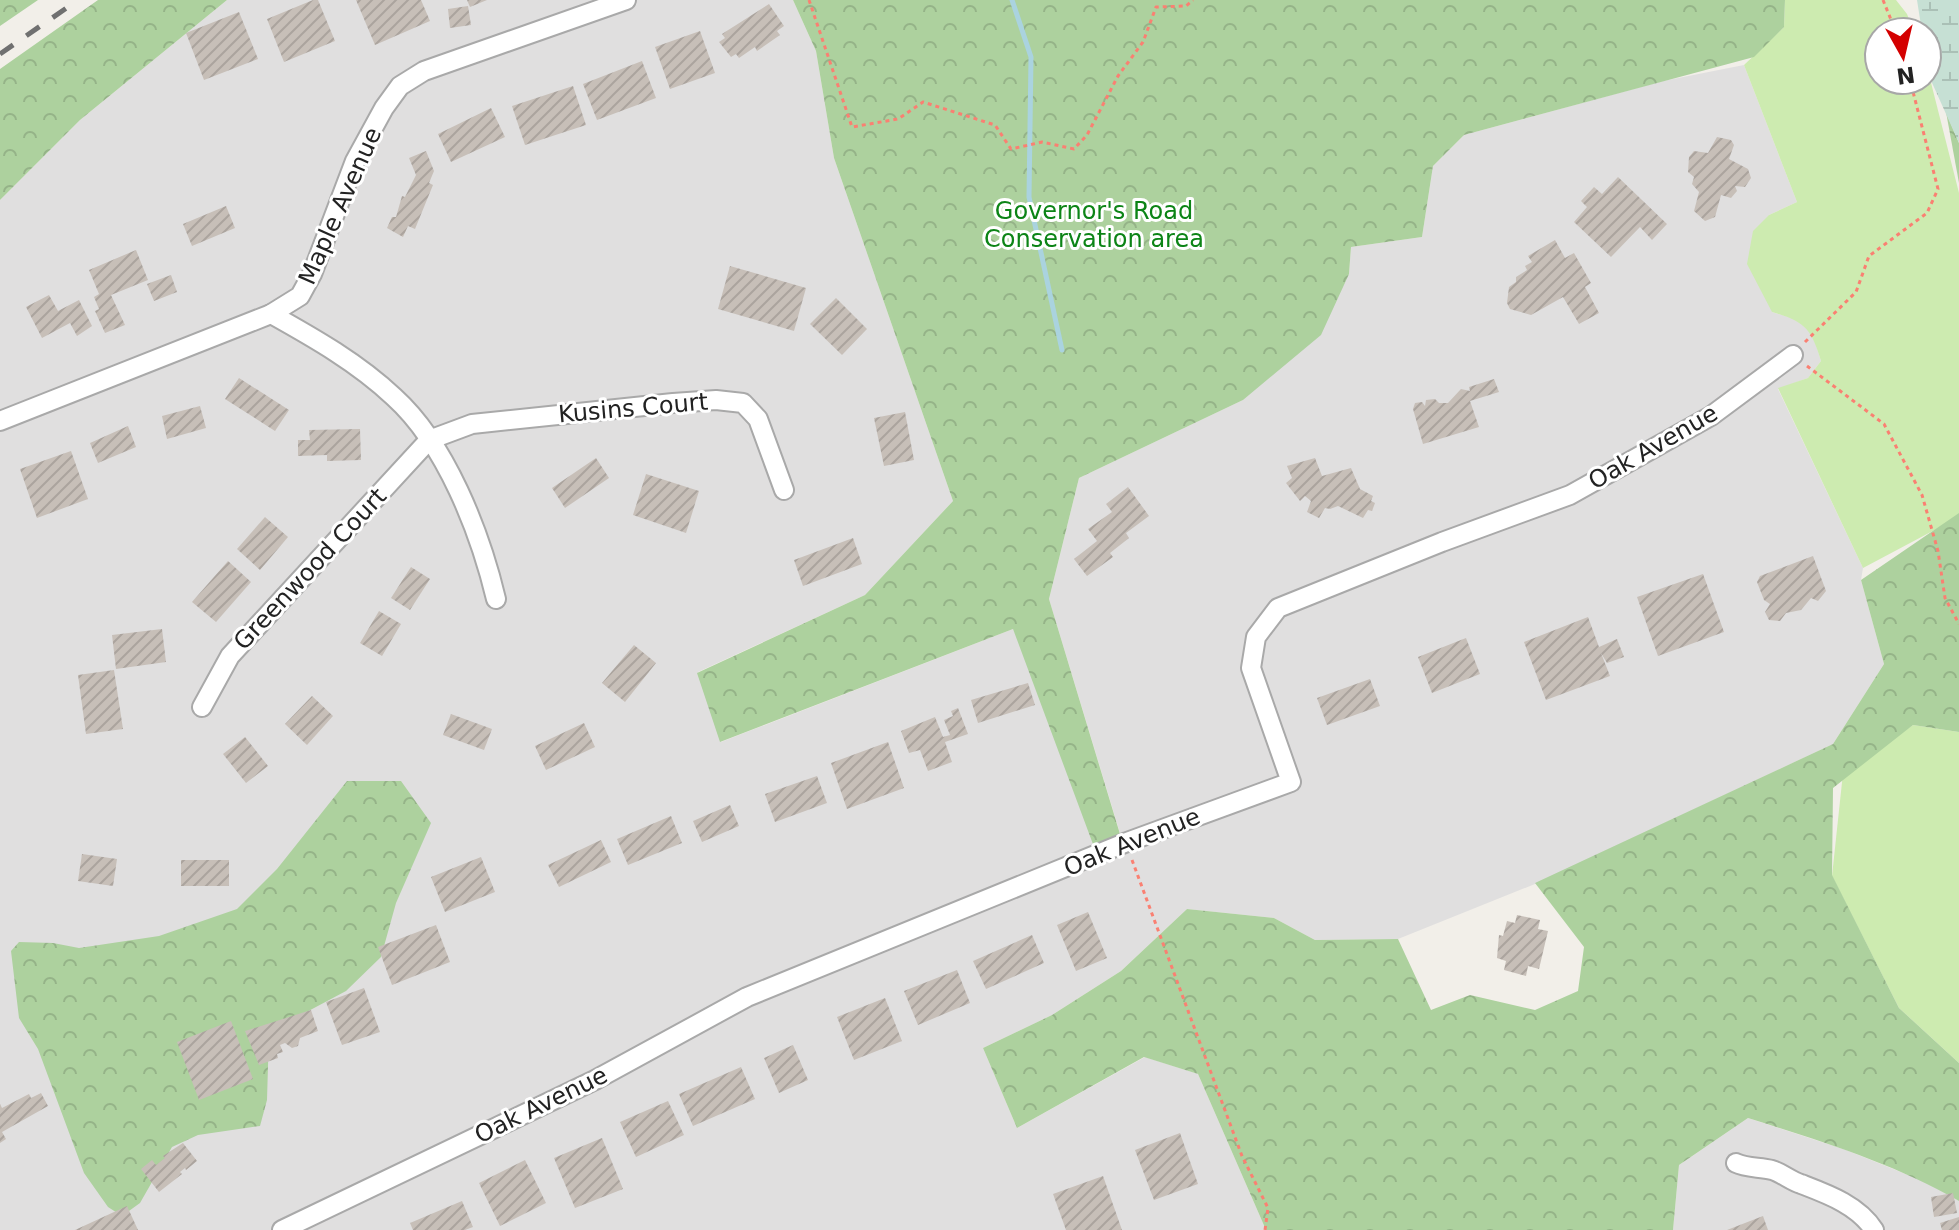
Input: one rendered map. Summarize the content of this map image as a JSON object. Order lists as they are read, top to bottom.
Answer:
{
  "streets": {
    "street": [
      "Maple Avenue",
      "Kusins Court",
      "Oak Avenue",
      "Greenwood Court"
    ]
  },
  "crossings": [
    ["Kusins Court", "Greenwood Court"]
  ],
  "parks": ["Governor's Road Conservation area"],
  "north": "bottom"
}
